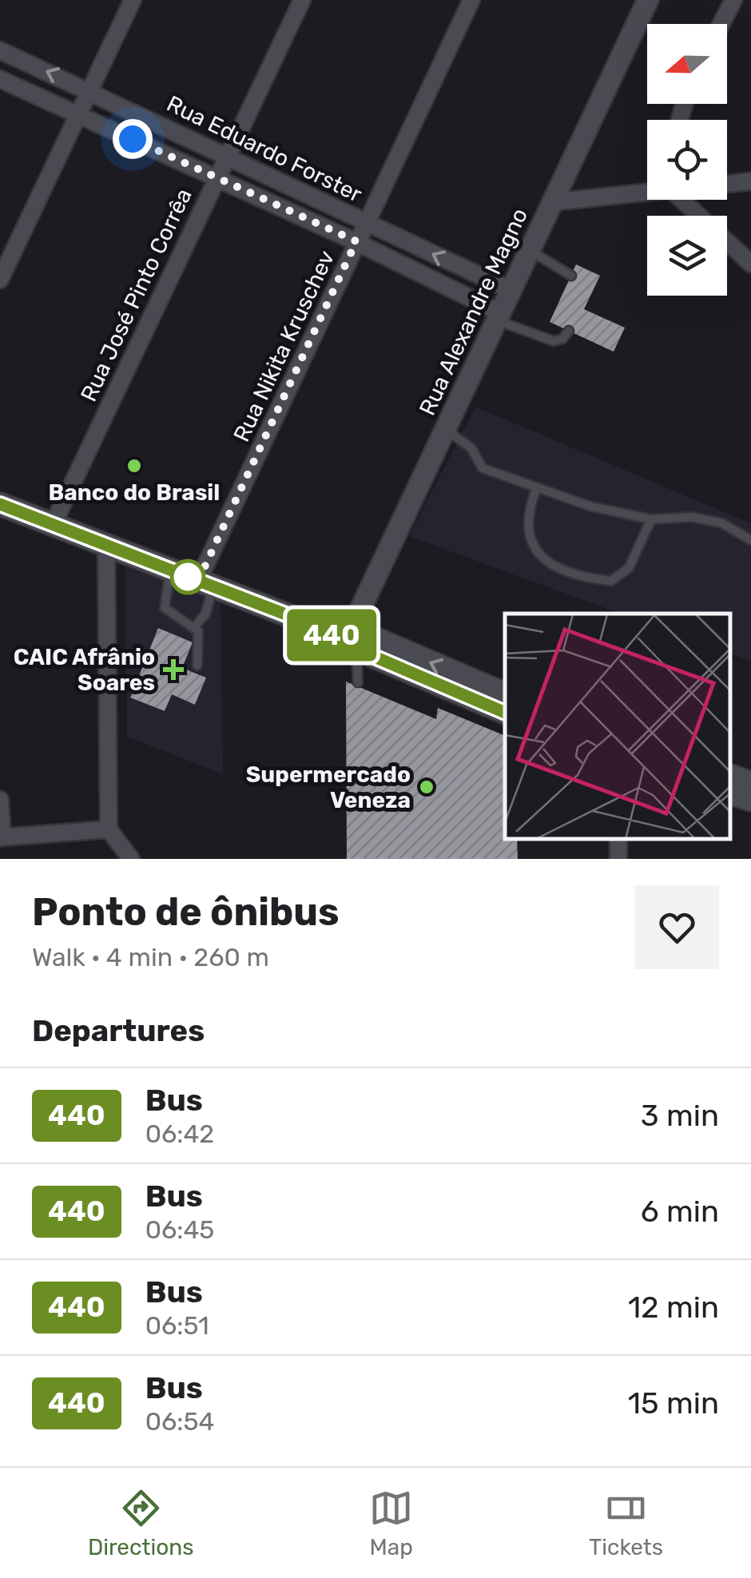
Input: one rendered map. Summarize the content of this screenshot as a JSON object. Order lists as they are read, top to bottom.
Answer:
{
  "streets": {
    "street": [
      "Rua Eduardo Forster",
      "Rua José Pinto Corrêa",
      "Rua Alexandre Magno",
      "Rua Nikita Kruschev"
    ]
  },
  "crossings": [
    ["Rua Eduardo Forster", "Rua José Pinto Corrêa"],
    ["Rua Eduardo Forster", "Rua Alexandre Magno"],
    ["Rua Eduardo Forster", "Rua Nikita Kruschev"]
  ],
  "places": {
    "other": ["Banco do Brasil", "Supermercado Veneza"],
    "health": ["CAIC Afrânio Soares"]
  },
  "lines": ["bus line 440"],
  "north": "left",
  "page": {
    "on_map": "440",
    "heading": [
      ["Ponto de ônibus", "Walk · 4 min · 260 m"],
      "Departures"
    ],
    "list": [
      {
        "mark": "440",
        "name": "Bus",
        "note": "06:42",
        "value": "3 min"
      },
      {
        "mark": "440",
        "name": "Bus",
        "note": "06:45",
        "value": "6 min"
      },
      {
        "mark": "440",
        "name": "Bus",
        "note": "06:51",
        "value": "12 min"
      },
      {
        "mark": "440",
        "name": "Bus",
        "note": "06:54",
        "value": "15 min"
      }
    ],
    "tabs": ["Directions", "Map", "Tickets"]
  }
}
